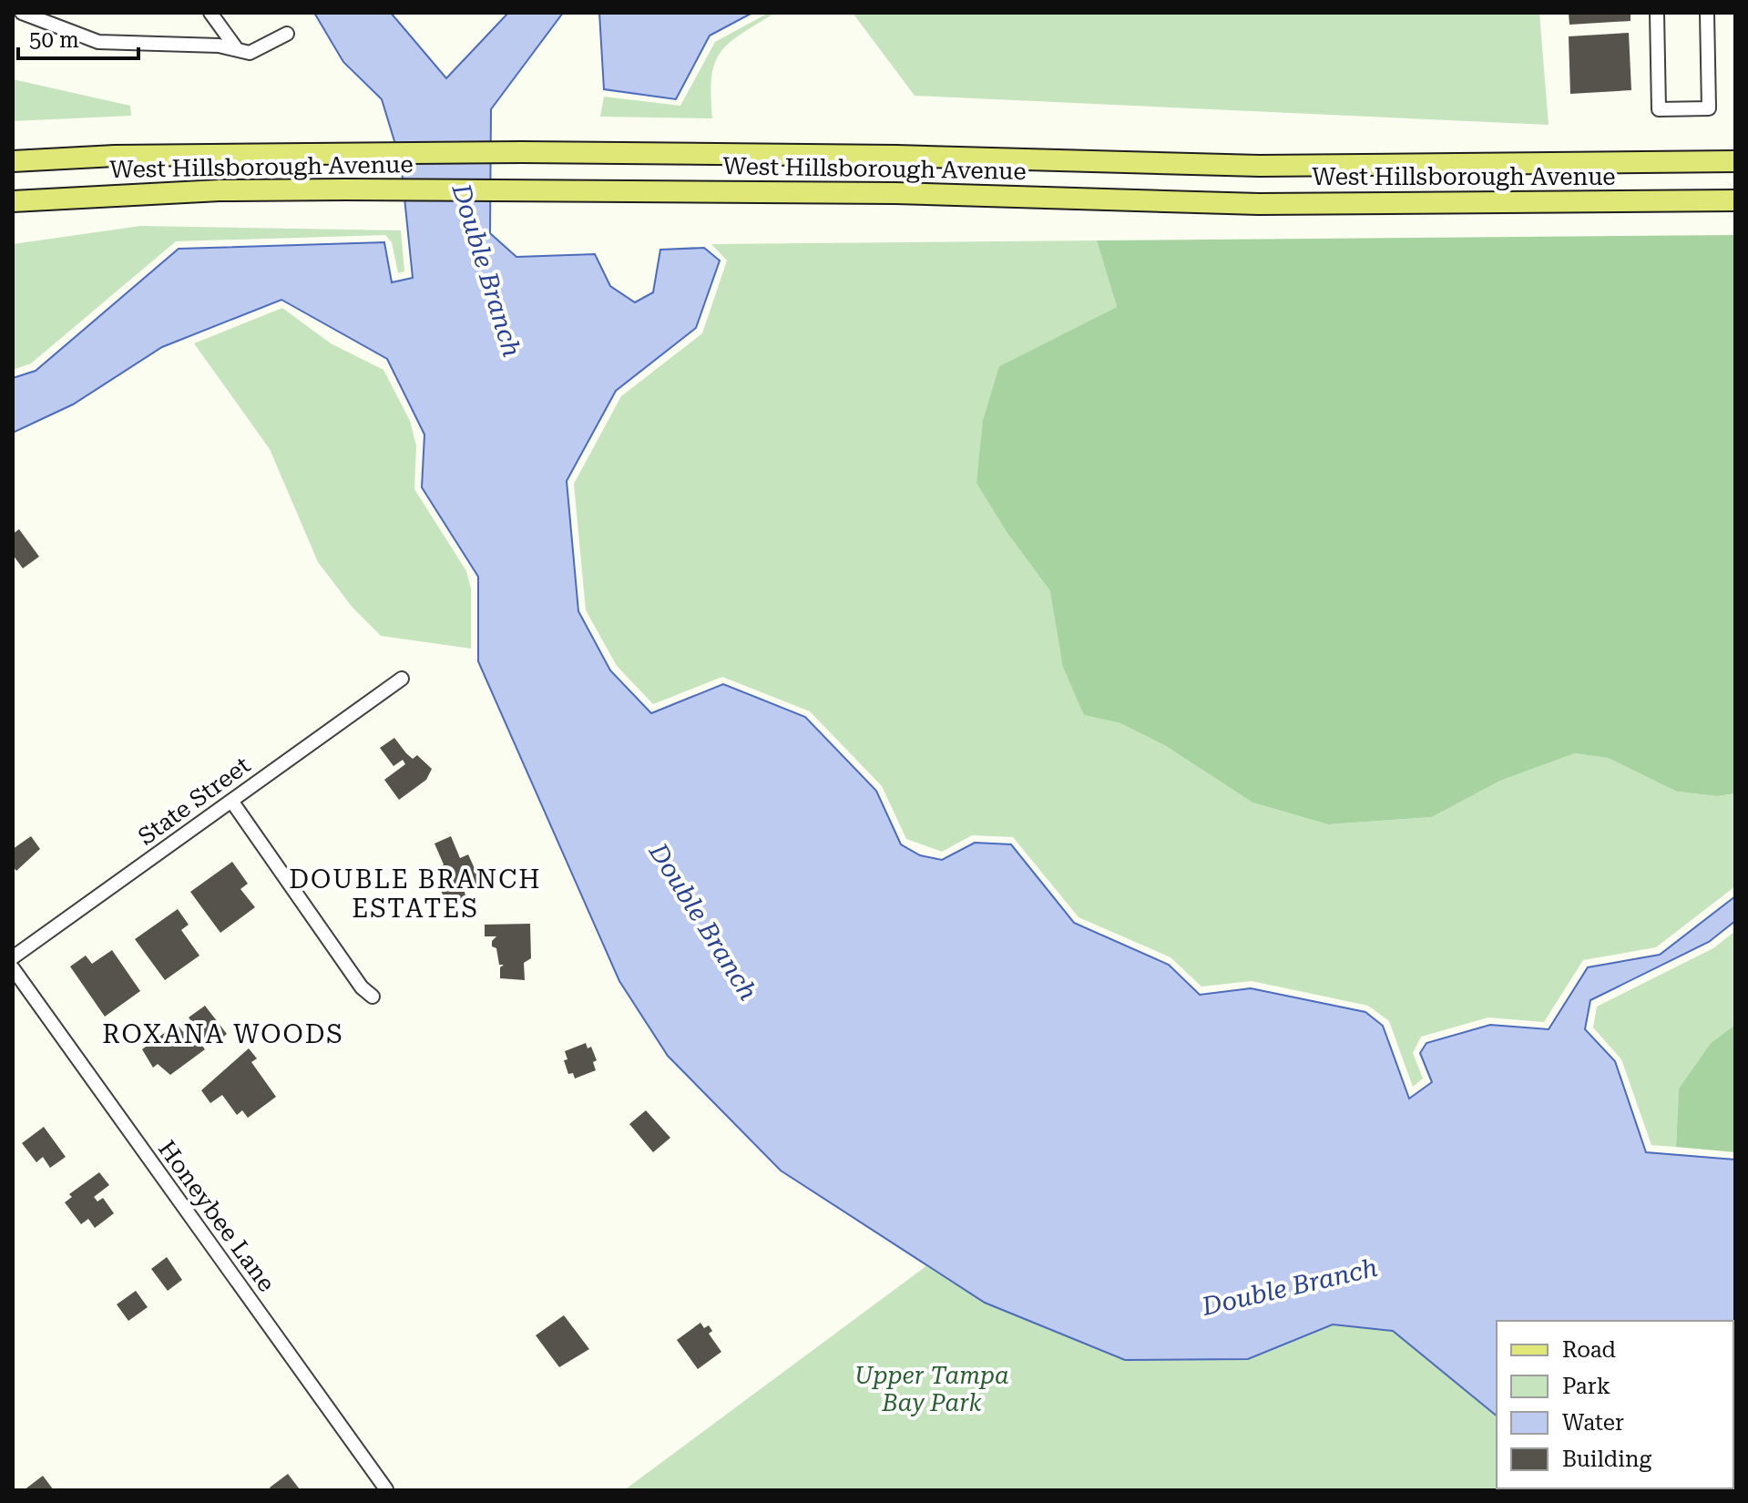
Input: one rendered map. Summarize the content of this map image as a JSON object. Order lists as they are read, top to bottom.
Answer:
{
  "streets": {
    "main road": ["West Hillsborough Avenue"],
    "street": ["State Street", "Honeybee Lane"]
  },
  "districts": ["DOUBLE BRANCH ESTATES", "ROXANA WOODS"],
  "water": ["Double Branch"],
  "parks": ["Upper Tampa Bay Park"],
  "legend": [
    "Road",
    "Park",
    "Water",
    "Building"
  ],
  "scale_bar": "50 m"
}
